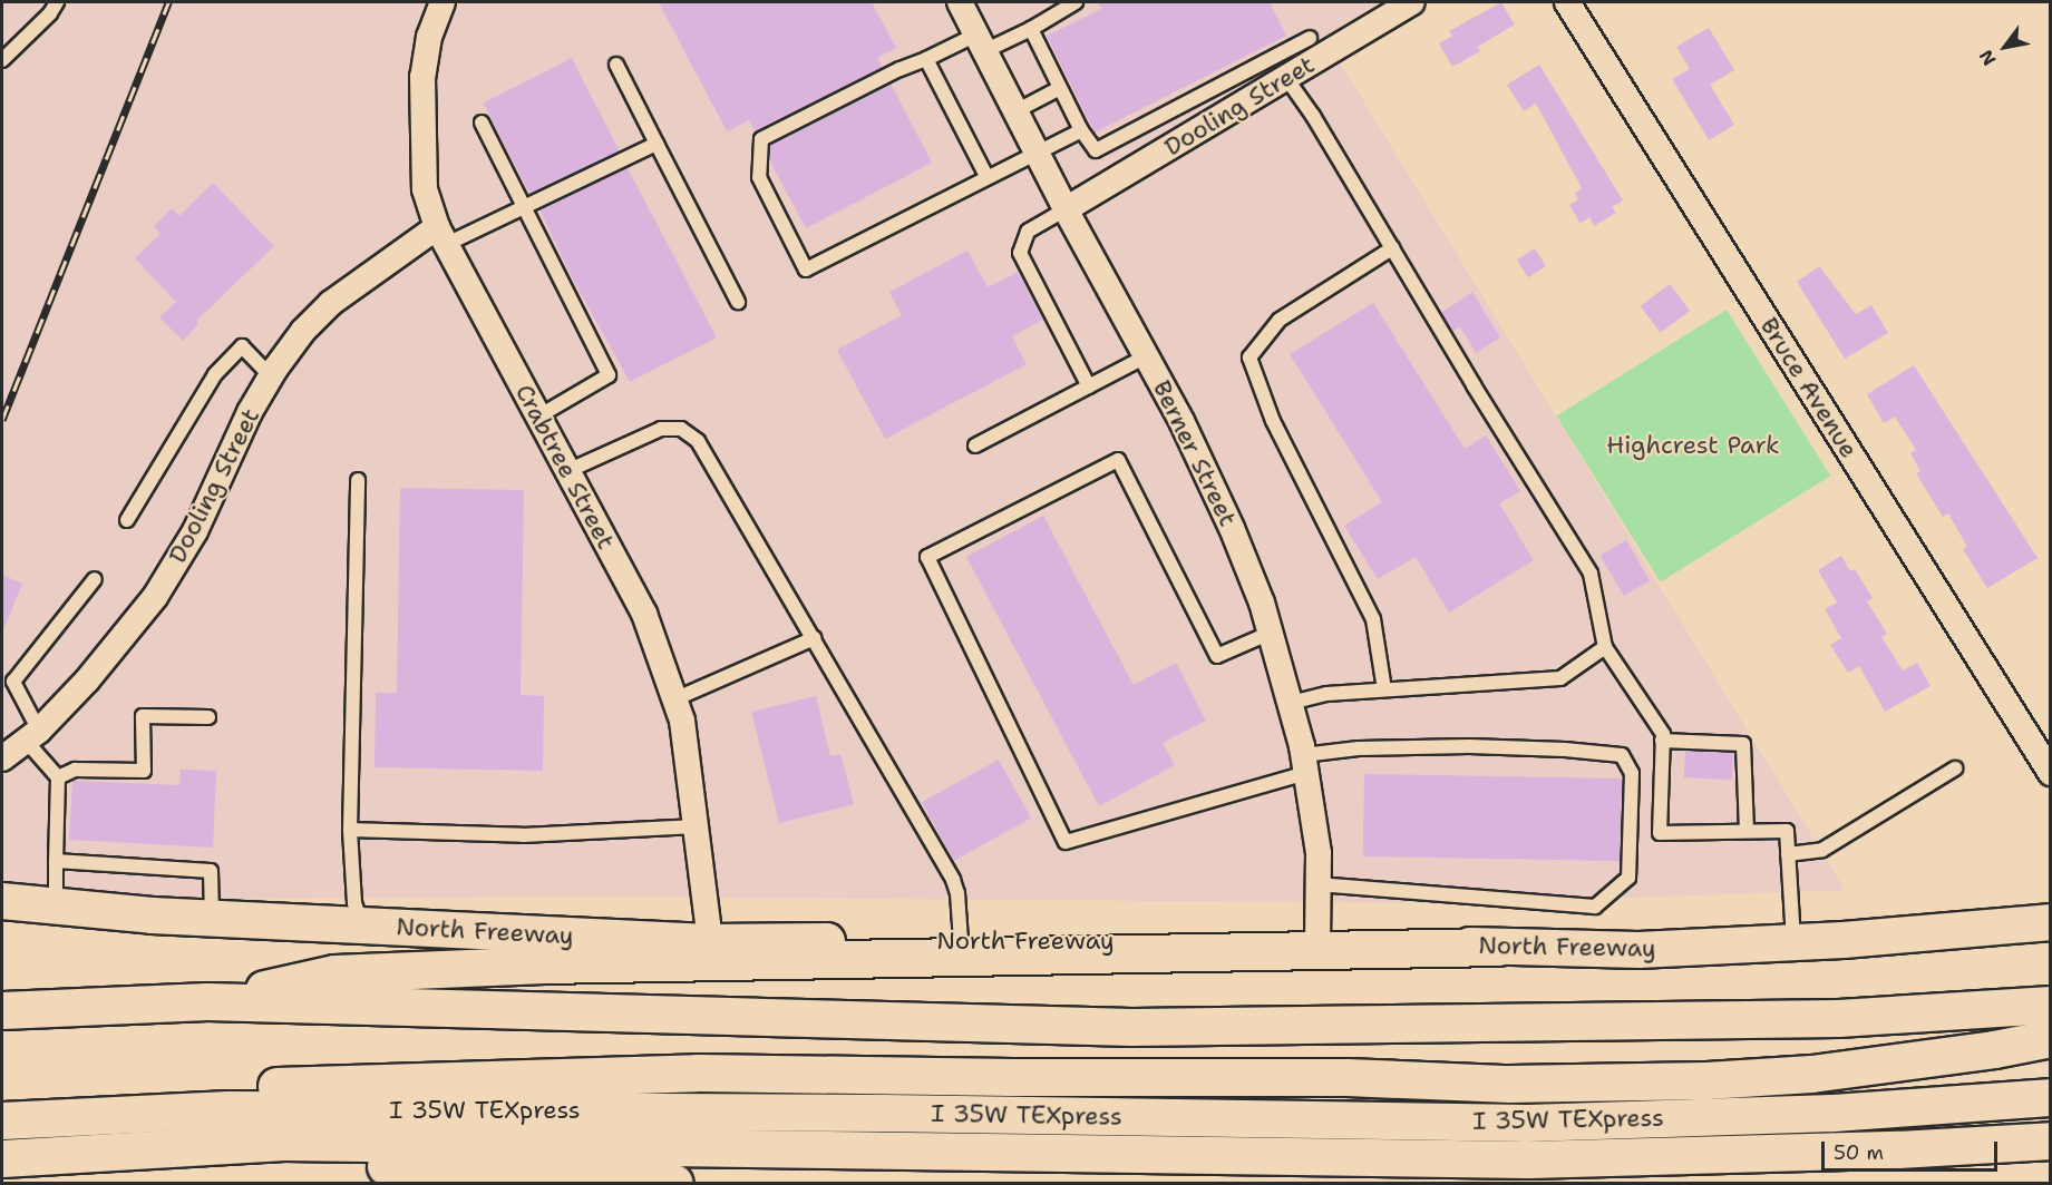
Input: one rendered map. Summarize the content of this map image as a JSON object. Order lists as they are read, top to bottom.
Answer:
{
  "streets": {
    "highway": ["I 35W TEXpress"],
    "main road": ["North Freeway"],
    "street": [
      "Dooling Street",
      "Bruce Avenue",
      "Berner Street",
      "Crabtree Street"
    ]
  },
  "crossings": [
    ["Dooling Street", "Berner Street"],
    ["Dooling Street", "Crabtree Street"],
    ["Berner Street", "North Freeway"],
    ["Crabtree Street", "North Freeway"]
  ],
  "parks": ["Highcrest Park"],
  "scale_bar": "50 m",
  "north": "bottom left"
}
